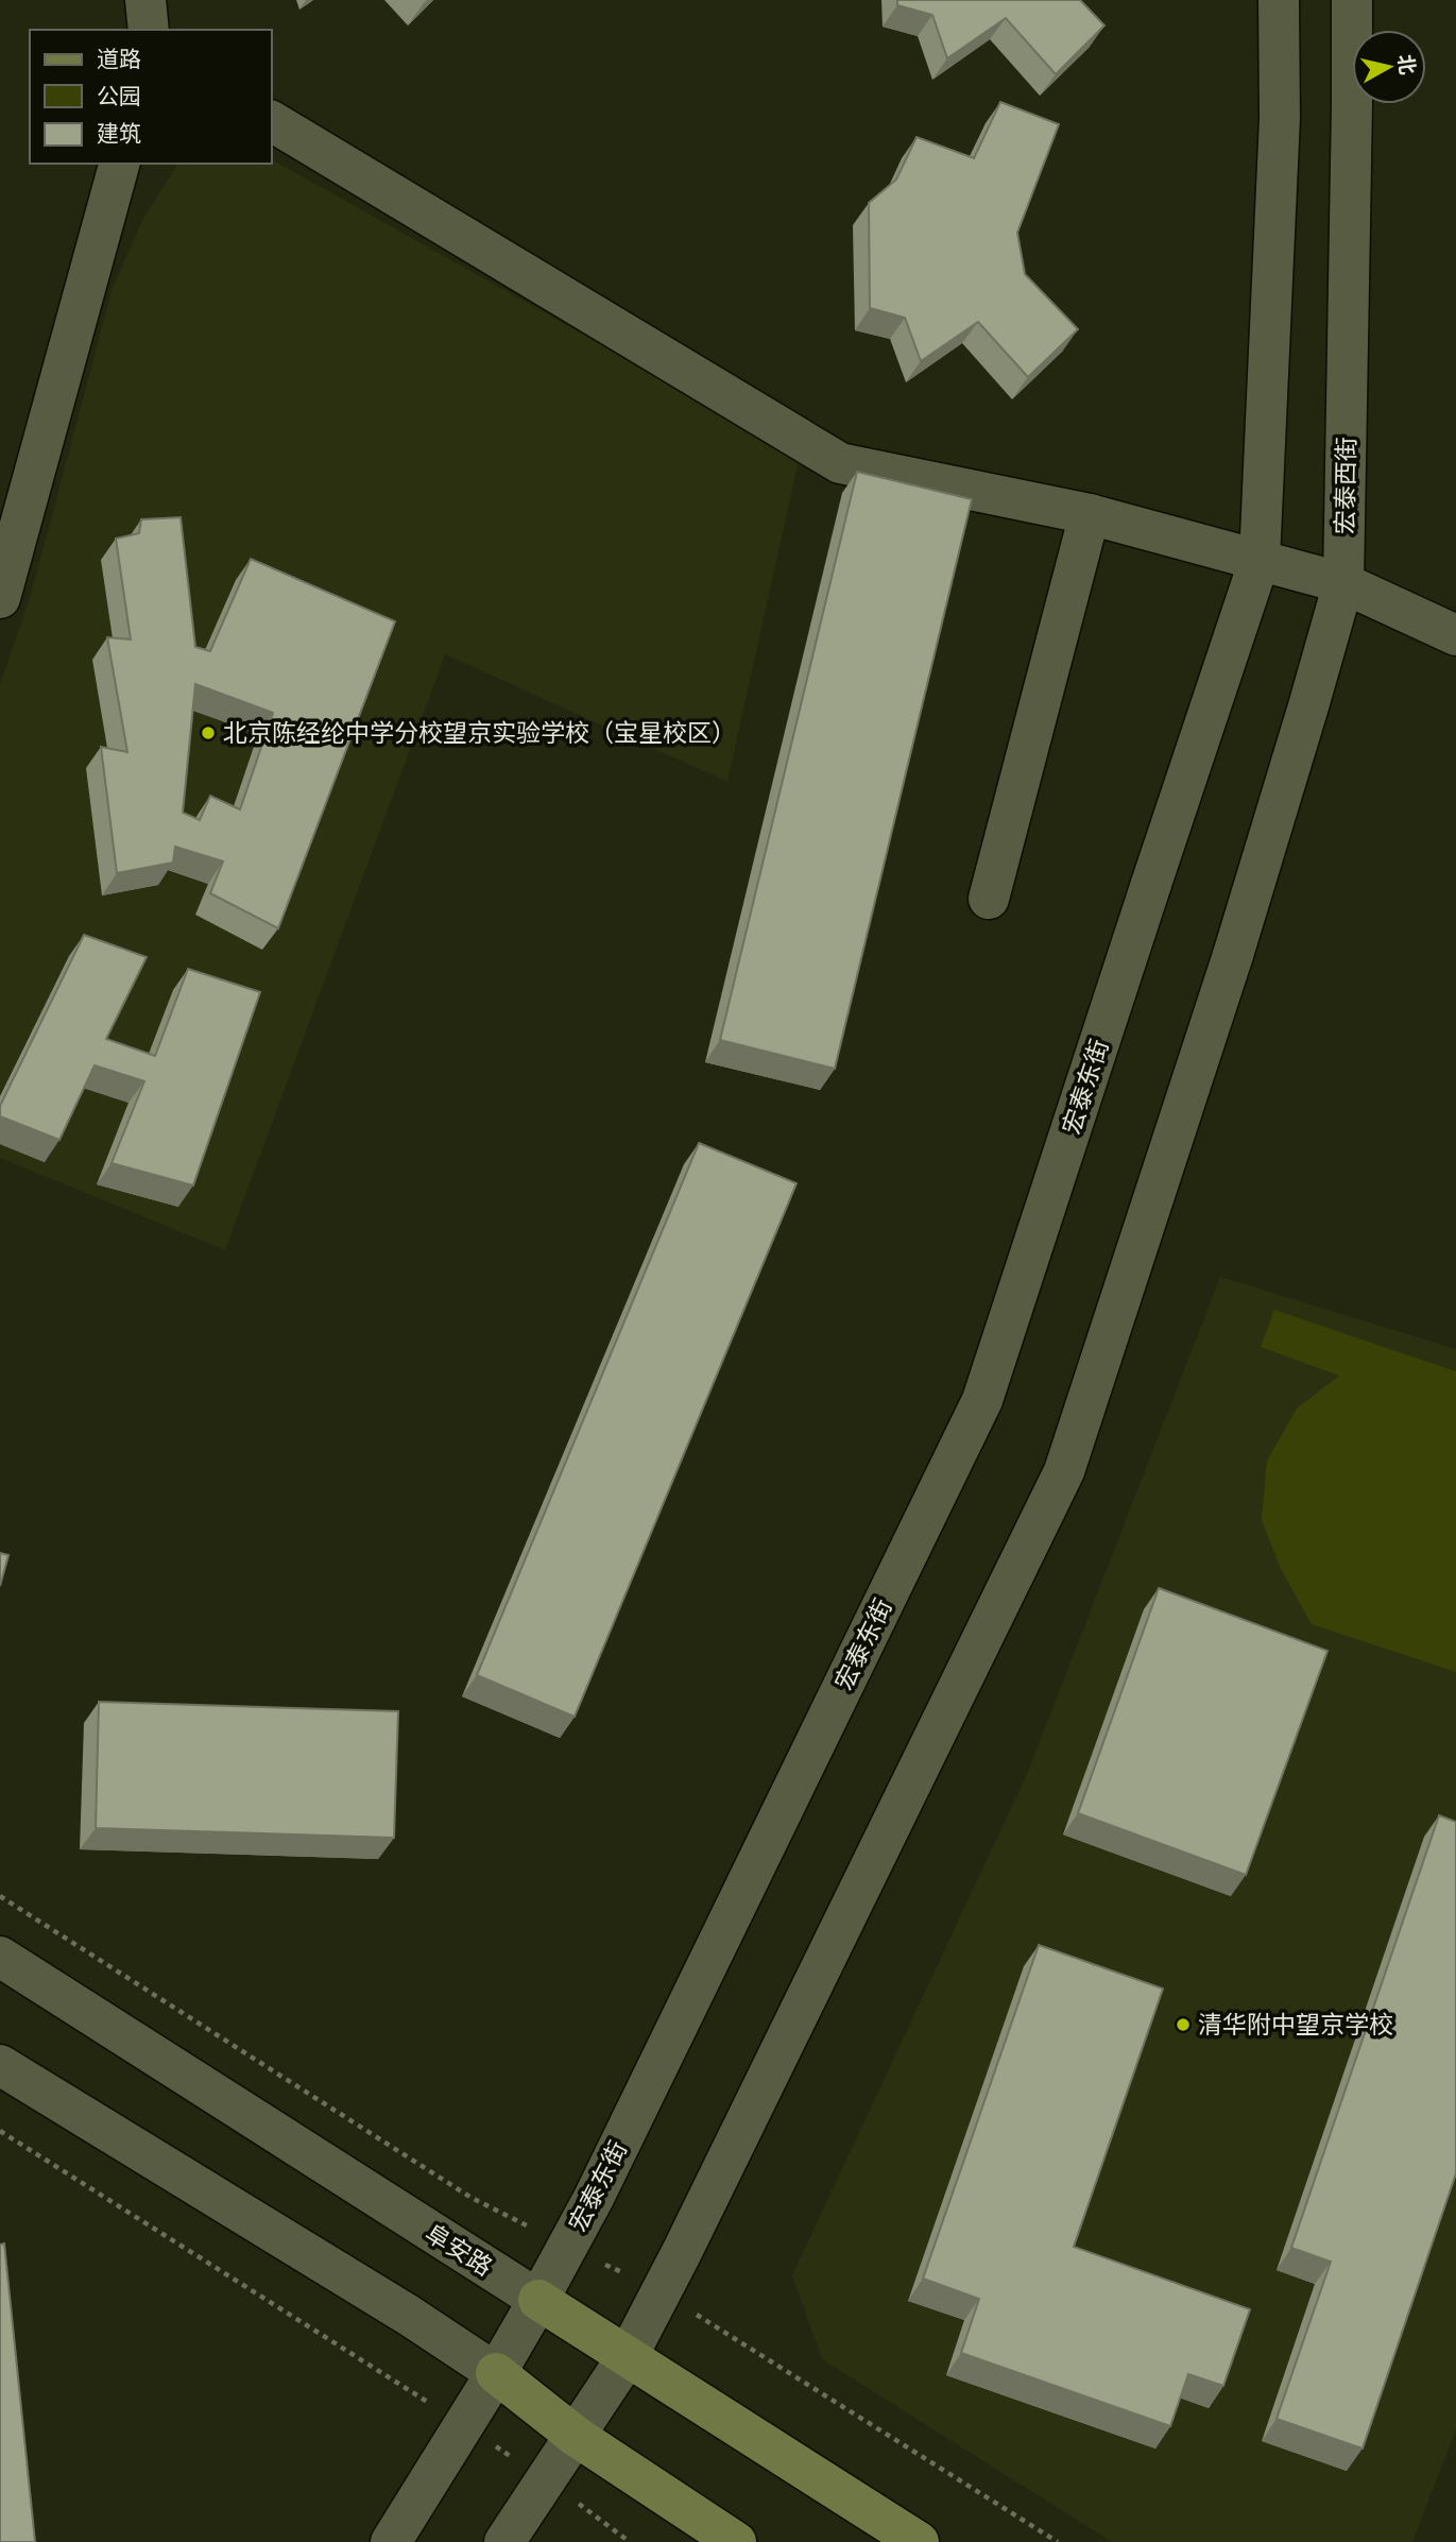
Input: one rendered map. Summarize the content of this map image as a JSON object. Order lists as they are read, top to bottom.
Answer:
{
  "streets": {
    "main road": ["宏泰西街", "宏泰东街", "阜安路"]
  },
  "crossings": [
    ["宏泰西街", "阜安路"],
    ["宏泰东街", "阜安路"]
  ],
  "places": ["北京陈经纶中学分校望京实验学校（宝星校区）", "清华附中望京学校"],
  "legend": ["道路", "公园", "建筑"],
  "north": "right"
}
